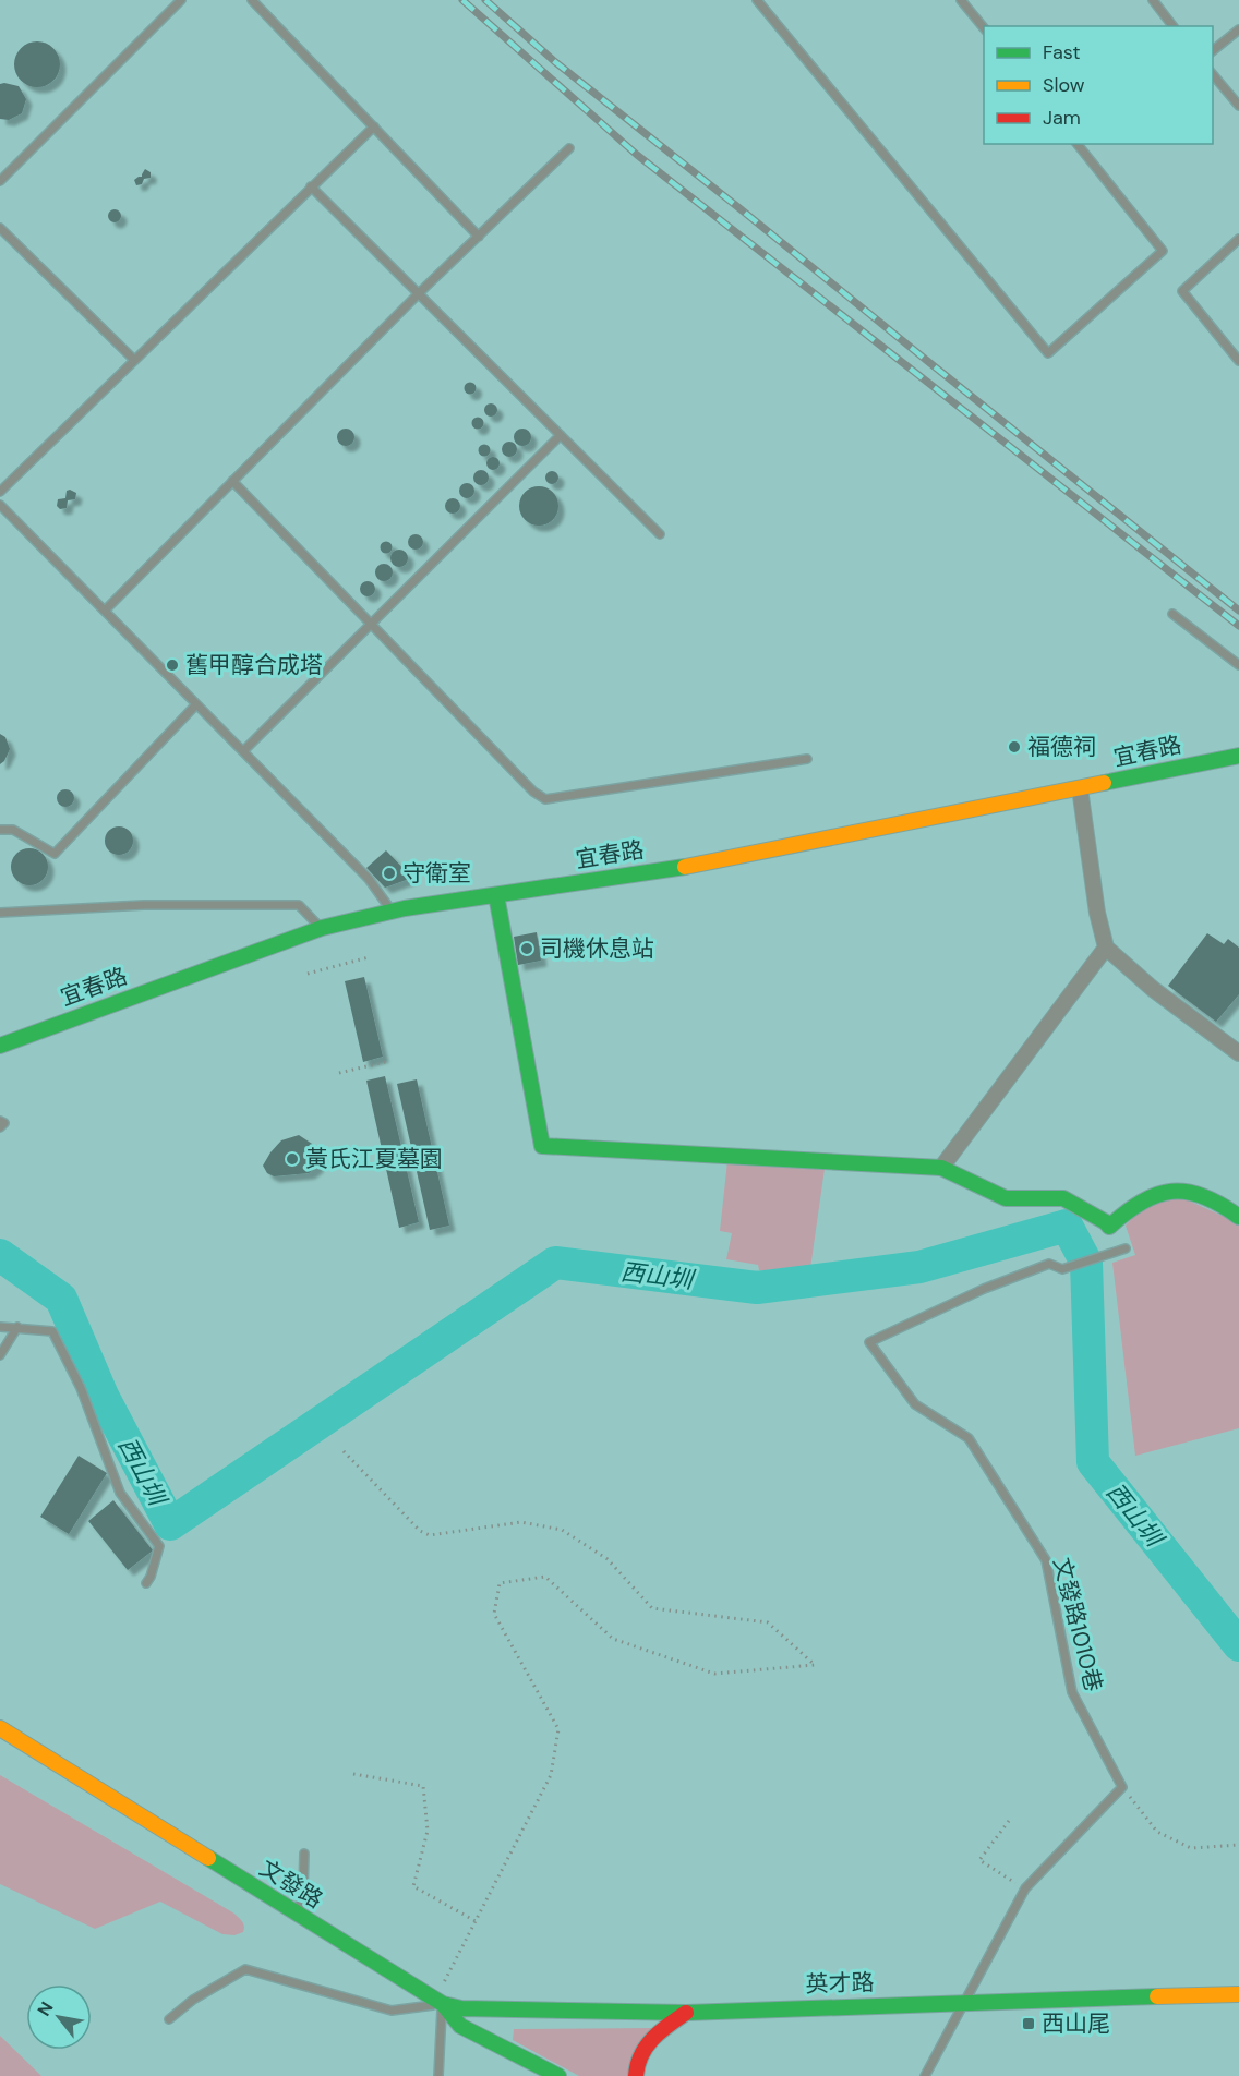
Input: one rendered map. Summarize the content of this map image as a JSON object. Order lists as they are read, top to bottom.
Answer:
{
  "streets": {
    "street": ["宜春路", "文發路", "英才路"],
    "lane": ["文發路1010巷"]
  },
  "crossings": [
    ["文發路", "英才路"]
  ],
  "water": ["西山圳"],
  "places": {
    "other": [
      "舊甲醇合成塔",
      "福德祠",
      "守衛室",
      "司機休息站",
      "黃氏江夏墓園"
    ],
    "transit": ["西山尾"]
  },
  "legend": ["Fast", "Slow", "Jam"],
  "north": "top left"
}
